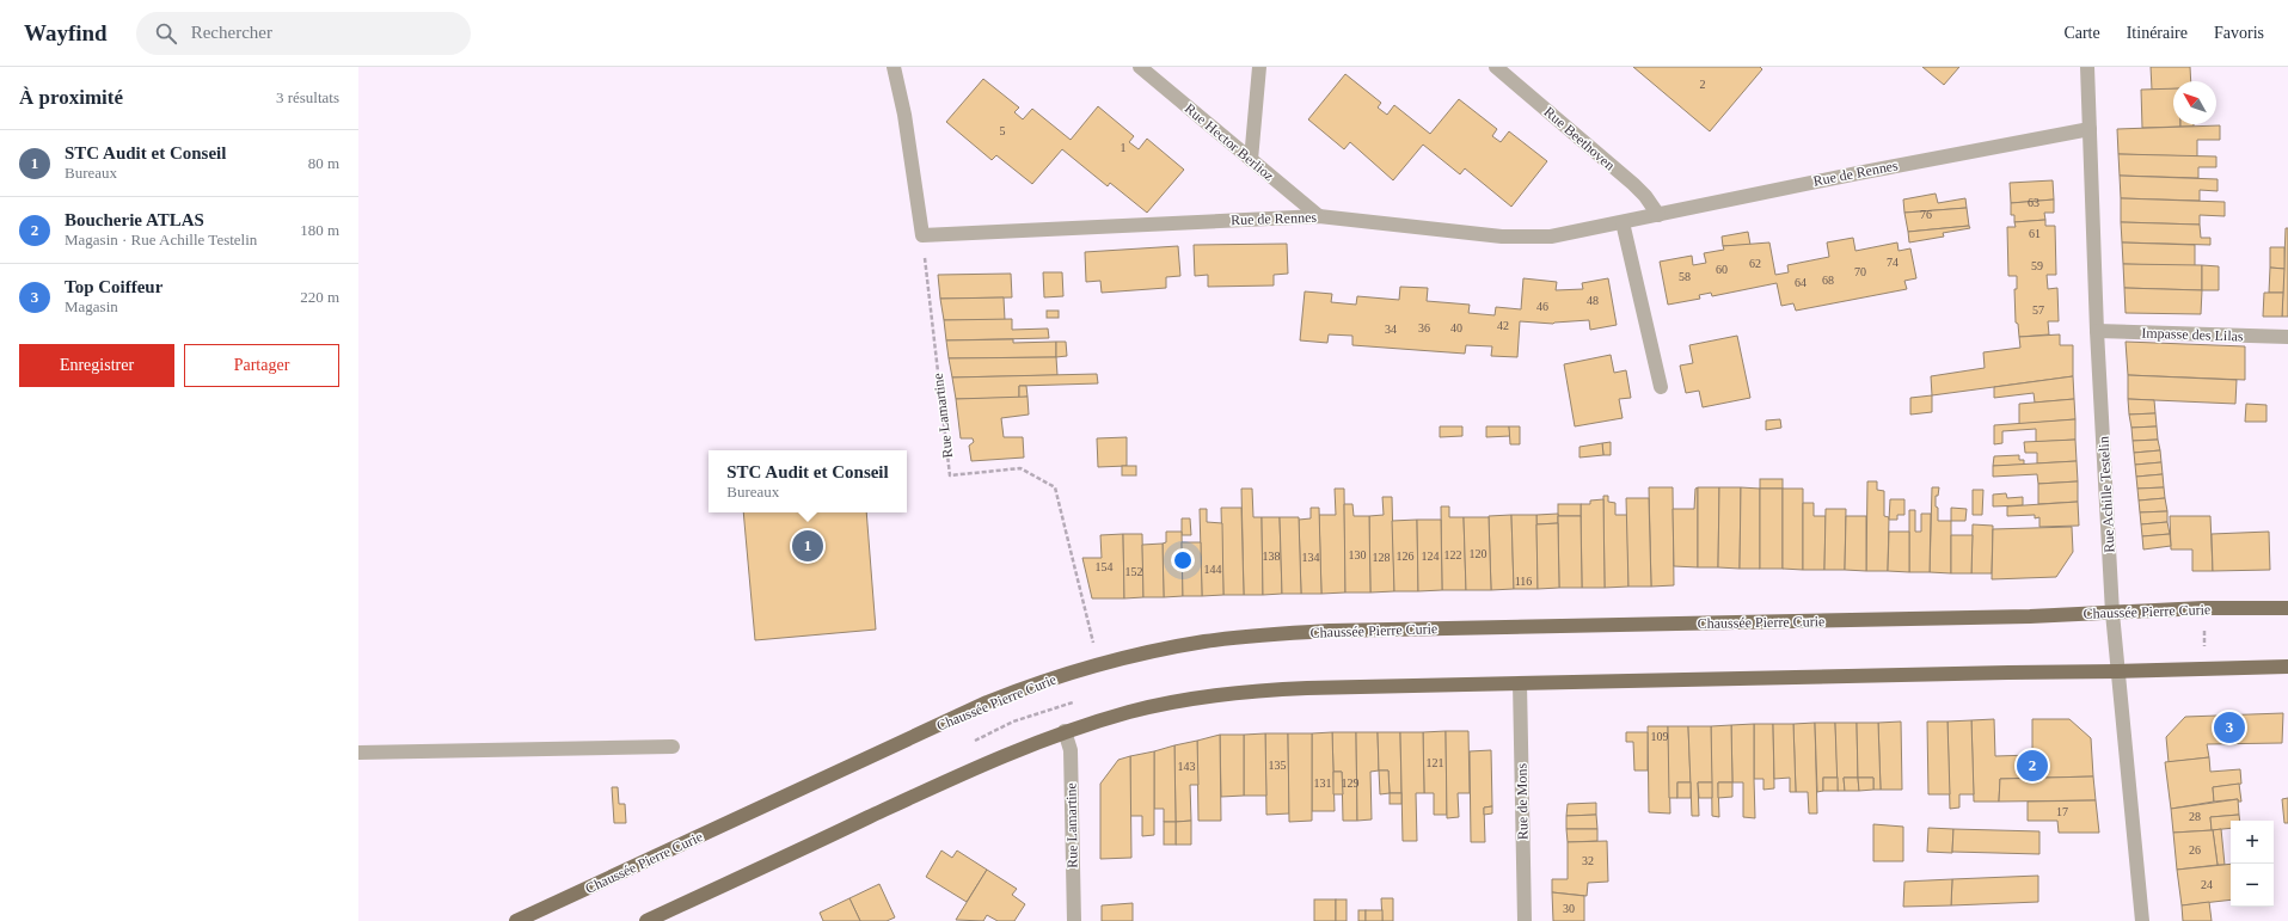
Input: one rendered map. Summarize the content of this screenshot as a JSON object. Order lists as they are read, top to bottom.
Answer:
{
  "streets": {
    "main road": ["Chaussée Pierre Curie"],
    "street": [
      "Rue Beethoven",
      "Rue Hector Berlioz",
      "Rue de Rennes",
      "Impasse des Lilas",
      "Rue Lamartine",
      "Rue Achille Testelin",
      "Rue de Mons"
    ]
  },
  "crossings": [
    ["Rue Beethoven", "Rue de Rennes"],
    ["Rue Hector Berlioz", "Rue de Rennes"],
    ["Rue de Rennes", "Rue Lamartine"],
    ["Rue de Rennes", "Rue Achille Testelin"],
    ["Impasse des Lilas", "Rue Achille Testelin"],
    ["Rue Lamartine", "Chaussée Pierre Curie"],
    ["Rue Achille Testelin", "Chaussée Pierre Curie"]
  ],
  "house_numbers": [
    "2",
    "5",
    "1",
    "63",
    "76",
    "61",
    "74",
    "62",
    "59",
    "60",
    "70",
    "58",
    "68",
    "64",
    "48",
    "46",
    "57",
    "42",
    "36",
    "40",
    "34",
    "120",
    "130",
    "122",
    "138",
    "126",
    "124",
    "134",
    "128",
    "154",
    "144",
    "152",
    "116",
    "109",
    "121",
    "135",
    "143",
    "131",
    "129",
    "17",
    "28",
    "26",
    "32",
    "24",
    "30"
  ],
  "north": "top left",
  "page": {
    "header": "Wayfind",
    "search": "Rechercher",
    "nav": ["Carte", "Itinéraire", "Favoris"],
    "heading": ["À proximité", "3 résultats"],
    "list": [
      {
        "mark": "1",
        "name": "STC Audit et Conseil",
        "note": "Bureaux",
        "value": "80 m"
      },
      {
        "mark": "2",
        "name": "Boucherie ATLAS",
        "note": "Magasin · Rue Achille Testelin",
        "value": "180 m"
      },
      {
        "mark": "3",
        "name": "Top Coiffeur",
        "note": "Magasin",
        "value": "220 m"
      }
    ],
    "buttons": ["Enregistrer", "Partager"],
    "popup": ["STC Audit et Conseil", "Bureaux"],
    "pins": ["1", "3", "2"],
    "map_buttons": ["+", "−"]
  }
}
